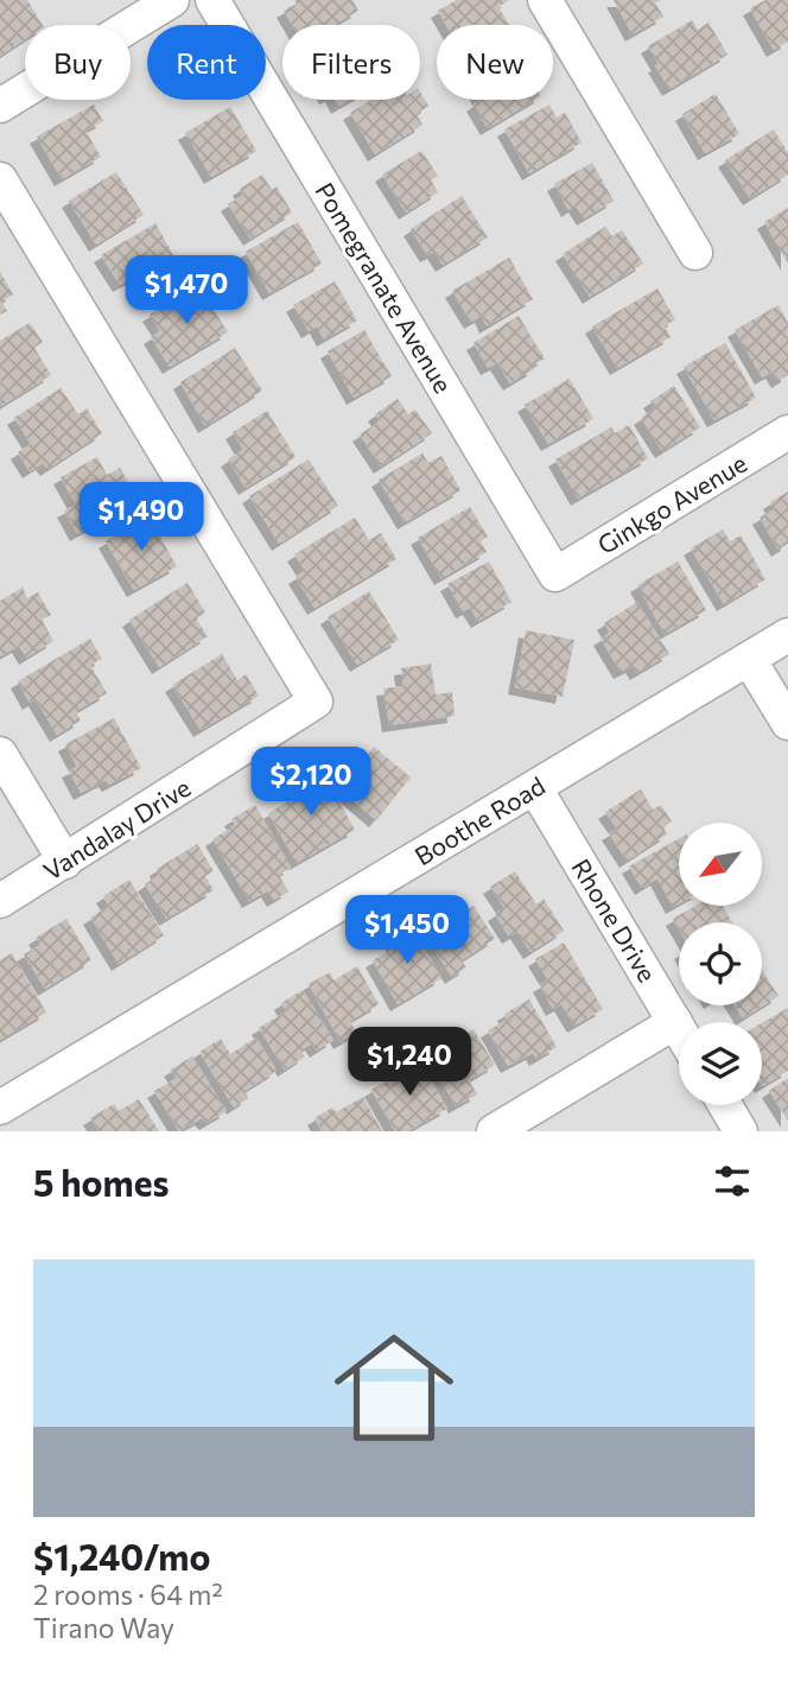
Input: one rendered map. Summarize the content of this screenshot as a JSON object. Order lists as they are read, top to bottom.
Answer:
{
  "streets": {
    "street": [
      "Pomegranate Avenue",
      "Ginkgo Avenue",
      "Boothe Road",
      "Vandalay Drive",
      "Rhone Drive"
    ]
  },
  "crossings": [
    ["Pomegranate Avenue", "Ginkgo Avenue"],
    ["Boothe Road", "Rhone Drive"]
  ],
  "north": "bottom left",
  "page": {
    "chip": [
      "Buy",
      "Rent",
      "Filters",
      "New"
    ],
    "price": [
      "$1,470",
      "$1,490",
      "$2,120",
      "$1,450",
      "$1,240"
    ],
    "heading": "5 homes",
    "list": [
      {
        "name": "$1,240/mo",
        "note": "2 rooms · 64 m² · Tirano Way"
      }
    ]
  }
}
